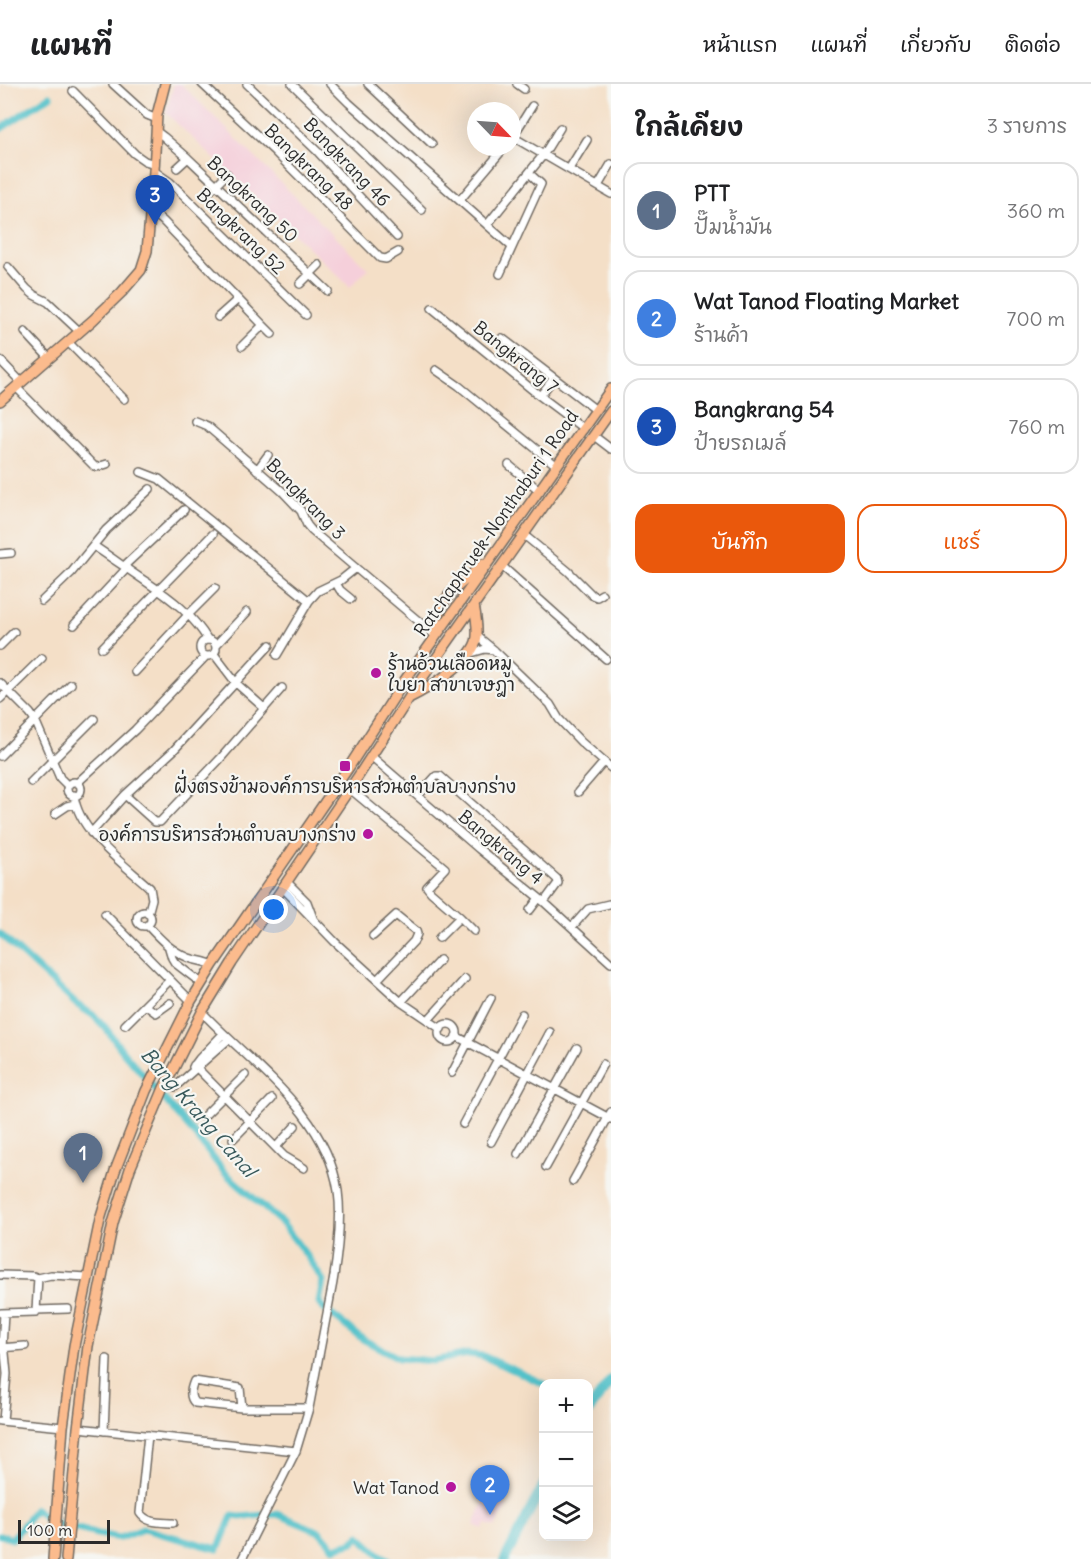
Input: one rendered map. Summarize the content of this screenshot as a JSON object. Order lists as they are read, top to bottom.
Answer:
{
  "streets": {
    "main road": ["Ratchaphruek-Nonthaburi 1 Road"],
    "street": [
      "Bangkrang 46",
      "Bangkrang 48",
      "Bangkrang 50",
      "Bangkrang 52",
      "Bangkrang 7",
      "Bangkrang 3",
      "Bangkrang 4"
    ]
  },
  "crossings": [
    ["Bangkrang 7", "Ratchaphruek-Nonthaburi 1 Road"],
    ["Bangkrang 3", "Ratchaphruek-Nonthaburi 1 Road"],
    ["Ratchaphruek-Nonthaburi 1 Road", "Bangkrang 4"]
  ],
  "water": ["Bang Krang Canal"],
  "places": {
    "other": ["ร้านอ้วนเลือดหมู ใบยา สาขาเจษฎา", "องค์การบริหารส่วนตำบลบางกร่าง", "Wat Tanod"],
    "transit": ["ฝั่งตรงข้ามองค์การบริหารส่วนตำบลบางกร่าง"]
  },
  "scale_bar": "100 m",
  "north": "bottom right",
  "page": {
    "header": "แผนที่",
    "nav": [
      "หน้าแรก",
      "แผนที่",
      "เกี่ยวกับ",
      "ติดต่อ"
    ],
    "heading": ["ใกล้เคียง", "3 รายการ"],
    "list": [
      {
        "mark": "1",
        "name": "PTT",
        "note": "ปั๊มน้ำมัน",
        "value": "360 m"
      },
      {
        "mark": "2",
        "name": "Wat Tanod Floating Market",
        "note": "ร้านค้า",
        "value": "700 m"
      },
      {
        "mark": "3",
        "name": "Bangkrang 54",
        "note": "ป้ายรถเมล์",
        "value": "760 m"
      }
    ],
    "pins": ["3", "1", "2"],
    "buttons": ["บันทึก", "แชร์"],
    "map_buttons": ["+", "−"],
    "scale": "100 m"
  }
}
